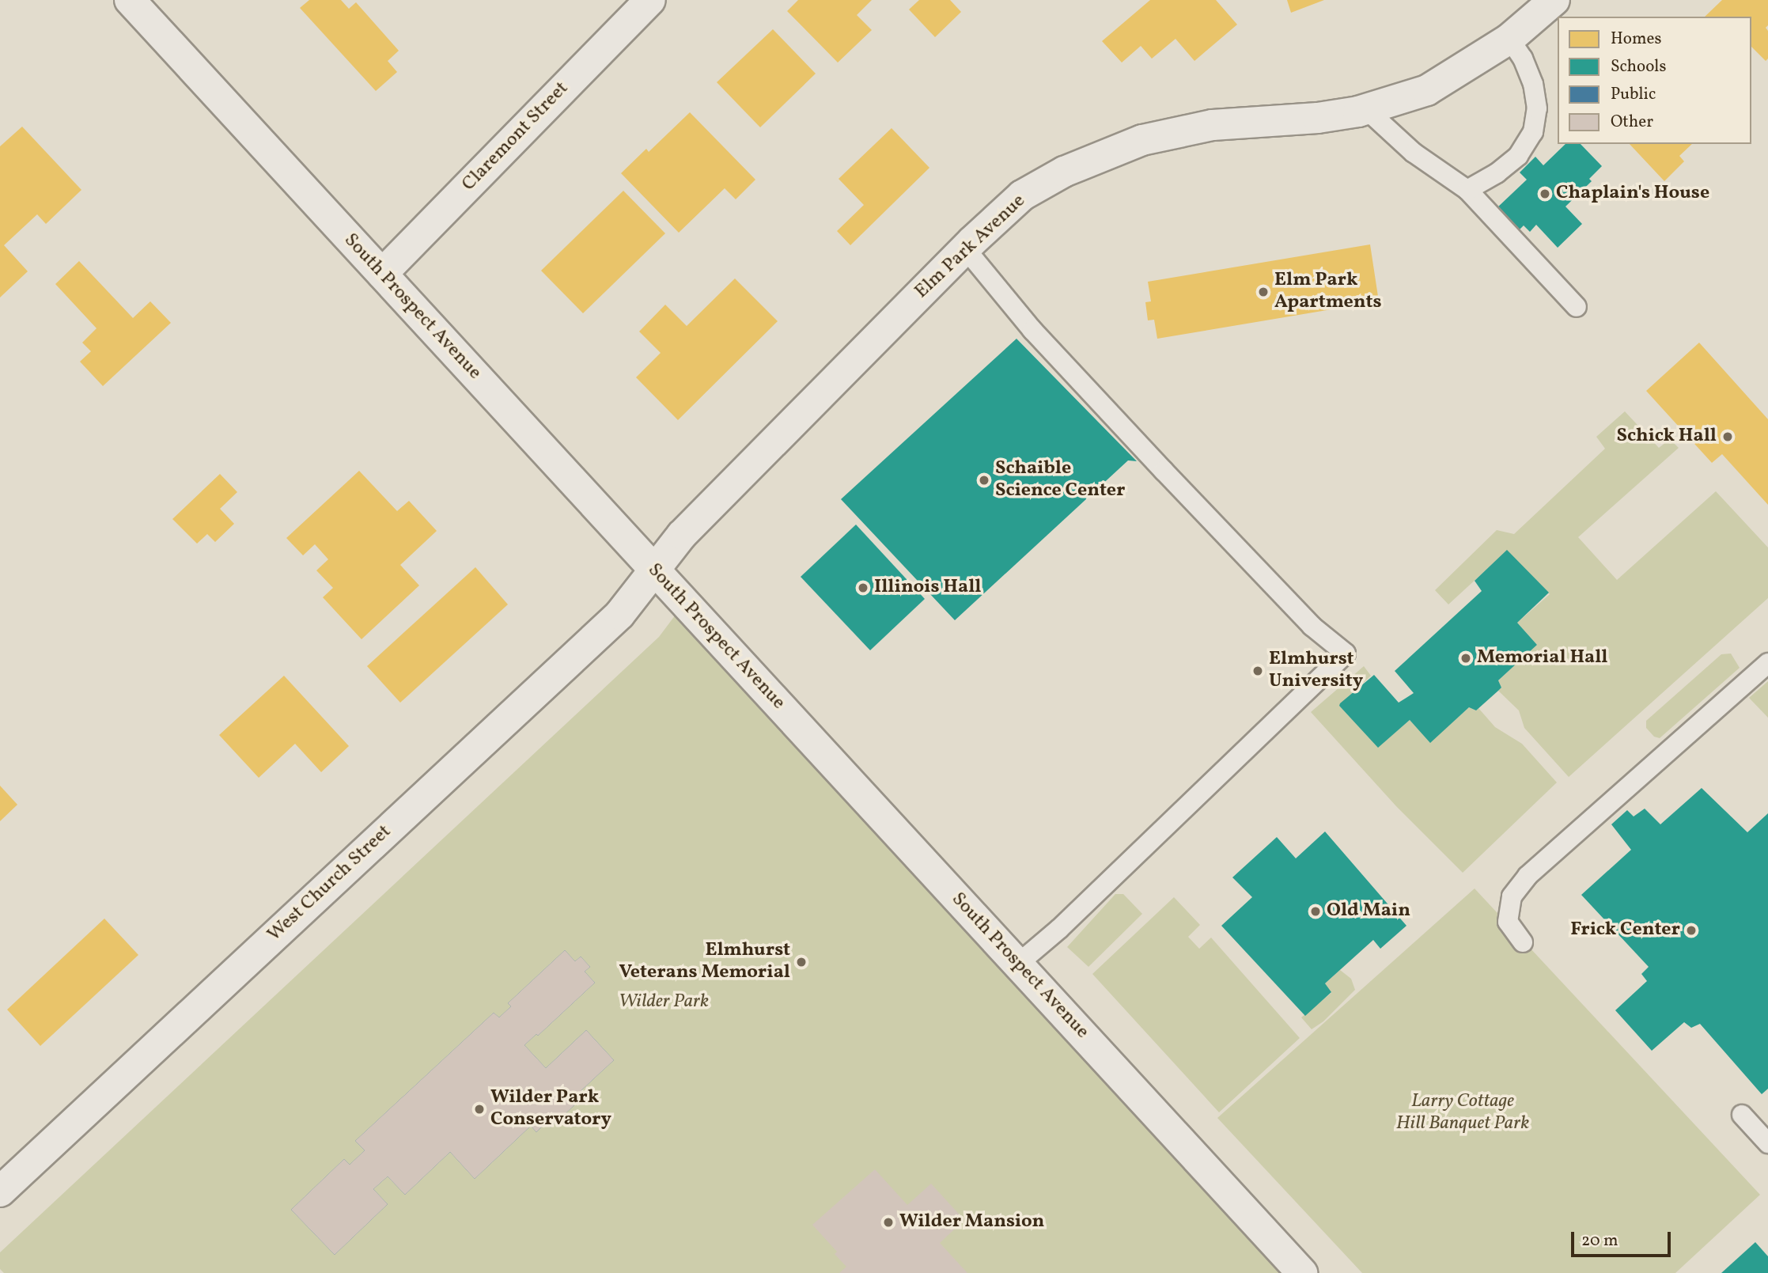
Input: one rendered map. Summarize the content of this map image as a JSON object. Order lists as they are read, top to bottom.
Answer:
{
  "streets": {
    "street": [
      "Claremont Street",
      "Elm Park Avenue",
      "South Prospect Avenue",
      "West Church Street"
    ]
  },
  "crossings": [
    ["Claremont Street", "South Prospect Avenue"],
    ["Elm Park Avenue", "South Prospect Avenue"],
    ["Elm Park Avenue", "West Church Street"],
    ["South Prospect Avenue", "West Church Street"]
  ],
  "parks": ["Wilder Park", "Larry Cottage Hill Banquet Park"],
  "places": [
    "Chaplain's House",
    "Elm Park Apartments",
    "Schick Hall",
    "Schaible Science Center",
    "Illinois Hall",
    "Memorial Hall",
    "Elmhurst University",
    "Old Main",
    "Frick Center",
    "Elmhurst Veterans Memorial",
    "Wilder Park Conservatory",
    "Wilder Mansion"
  ],
  "legend": [
    "Homes",
    "Schools",
    "Public",
    "Other"
  ],
  "scale_bar": "20 m"
}
